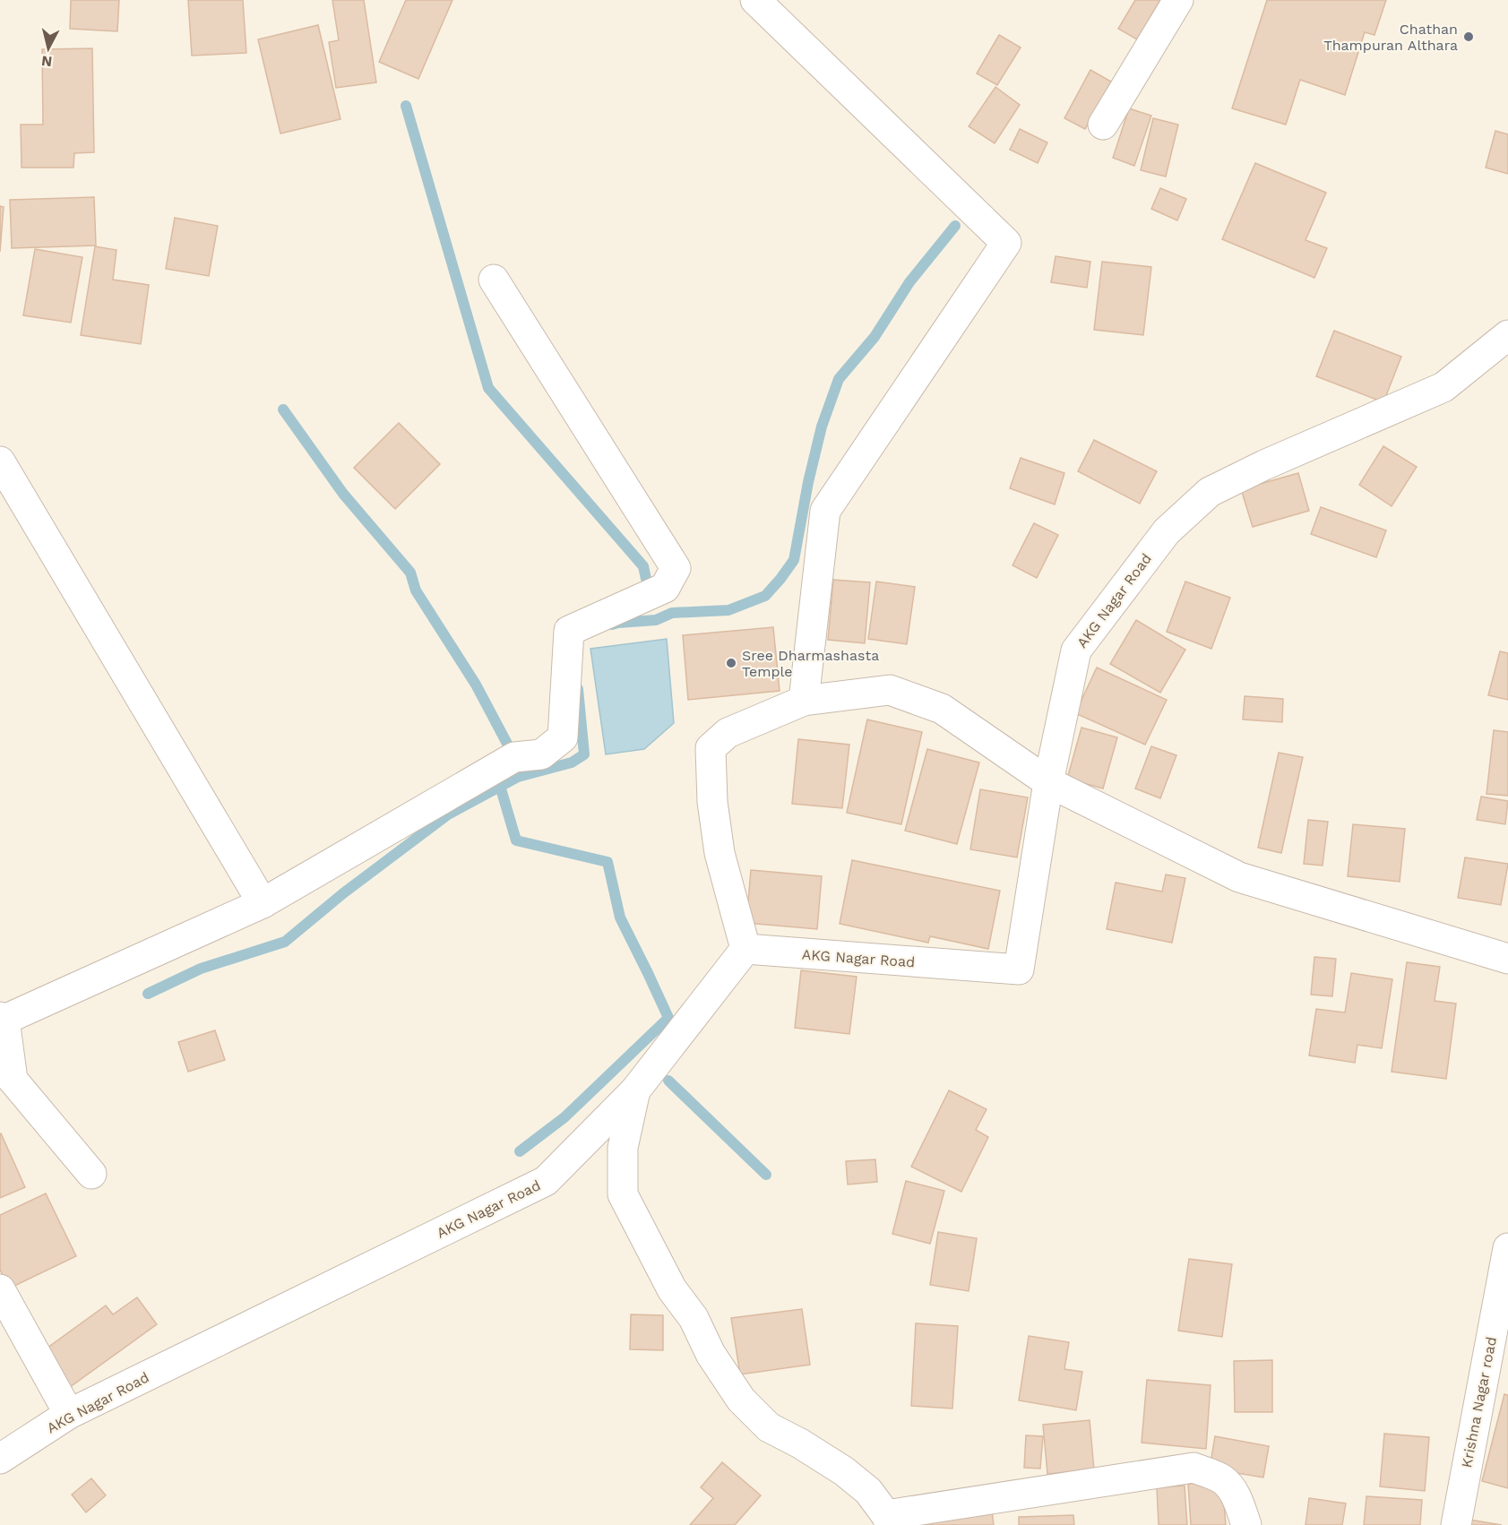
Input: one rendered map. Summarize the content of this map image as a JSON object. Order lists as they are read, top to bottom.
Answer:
{
  "streets": {
    "street": ["AKG Nagar Road", "Krishna Nagar road"]
  },
  "places": ["Chathan Thampuran Althara", "Sree Dharmashasta Temple"],
  "north": "bottom"
}
